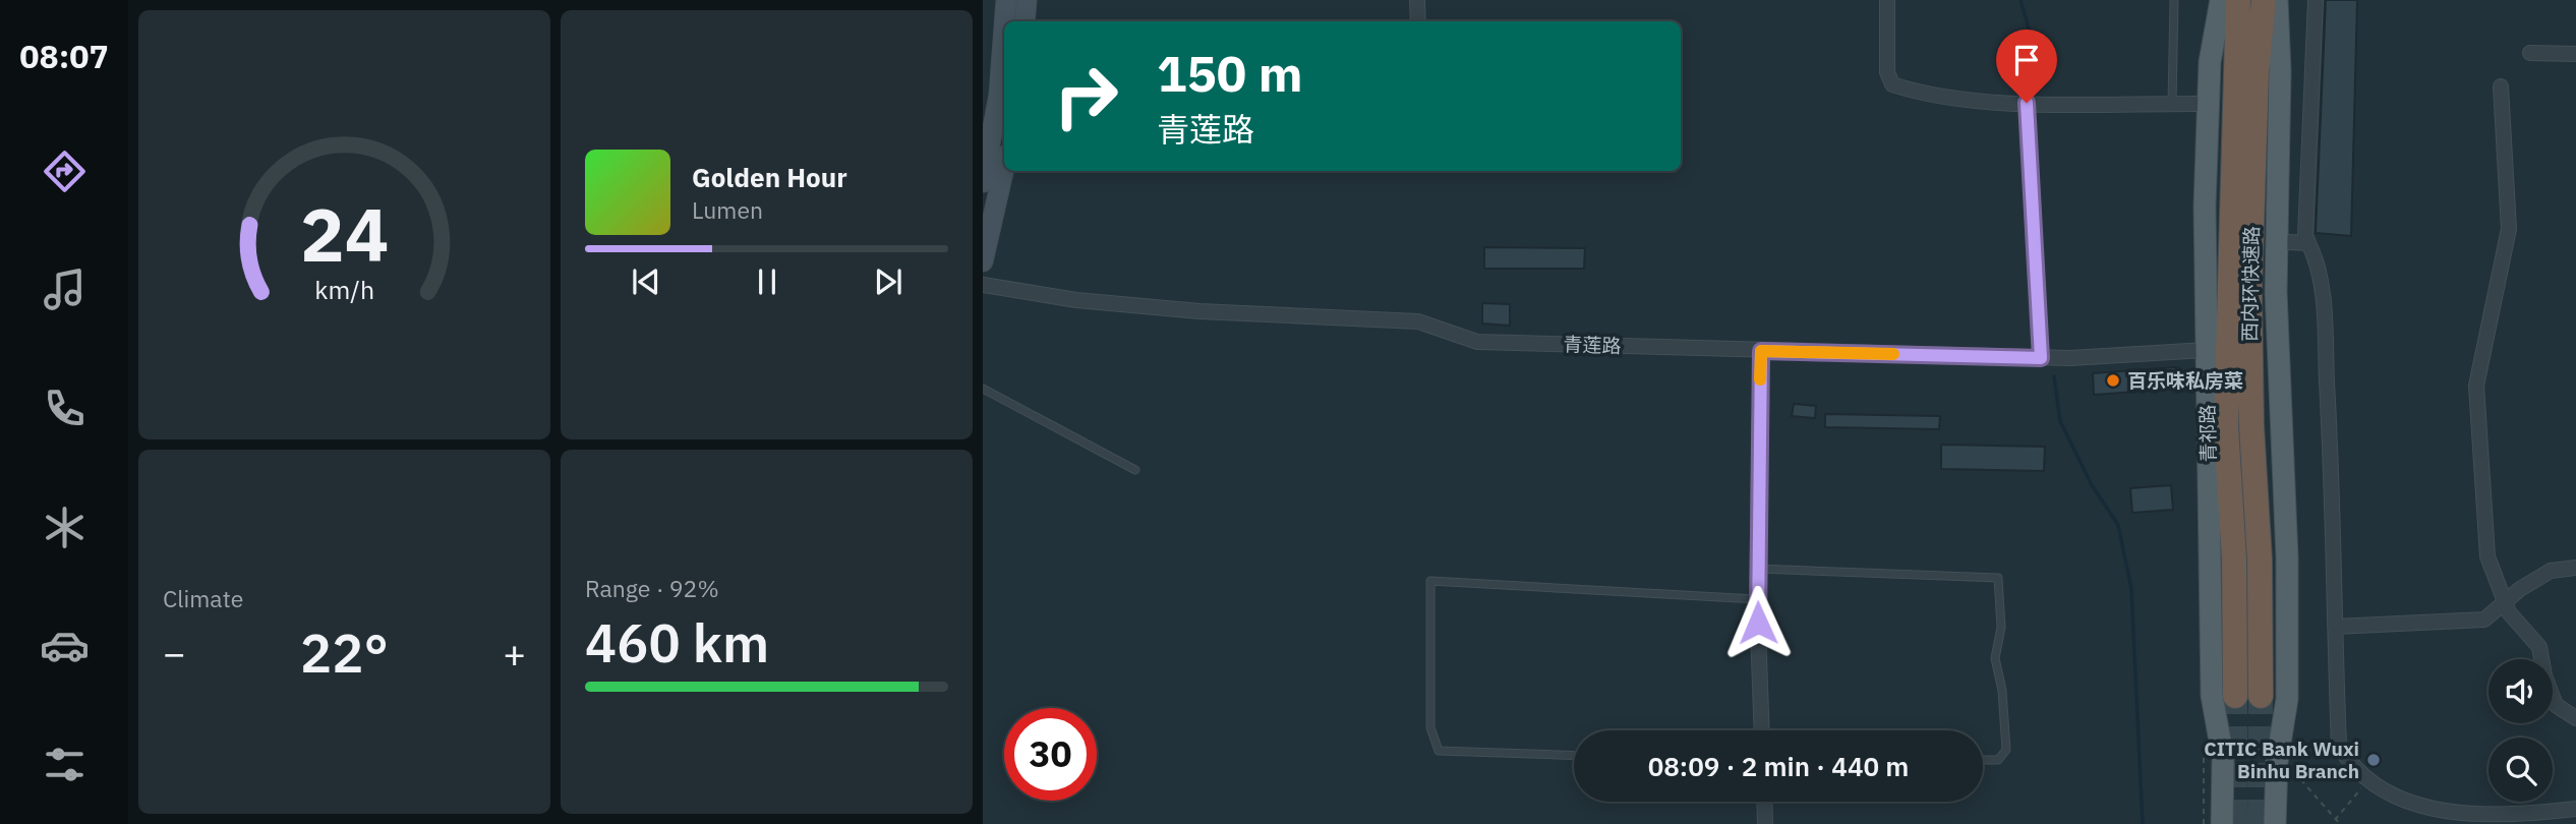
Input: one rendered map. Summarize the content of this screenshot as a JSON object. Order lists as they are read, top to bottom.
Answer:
{
  "streets": {
    "highway": ["西内环快速路"],
    "main road": ["青祁路"],
    "street": ["青莲路"]
  },
  "crossings": [
    ["青莲路", "青祁路"]
  ],
  "places": ["百乐味私房菜", "CITIC Bank Wuxi Binhu Branch"],
  "page": {
    "tabs": "08:07",
    "turn": ["150 m", "青莲路"],
    "song": ["Golden Hour", "Lumen"],
    "tile": [
      "Climate",
      ["Range · 92%", "460 km"]
    ],
    "heat": ["−", "22°", "+"],
    "limit": "30",
    "trip": "08:09 · 2 min · 440 m",
    "gauge": ["24", "km/h"]
  }
}
